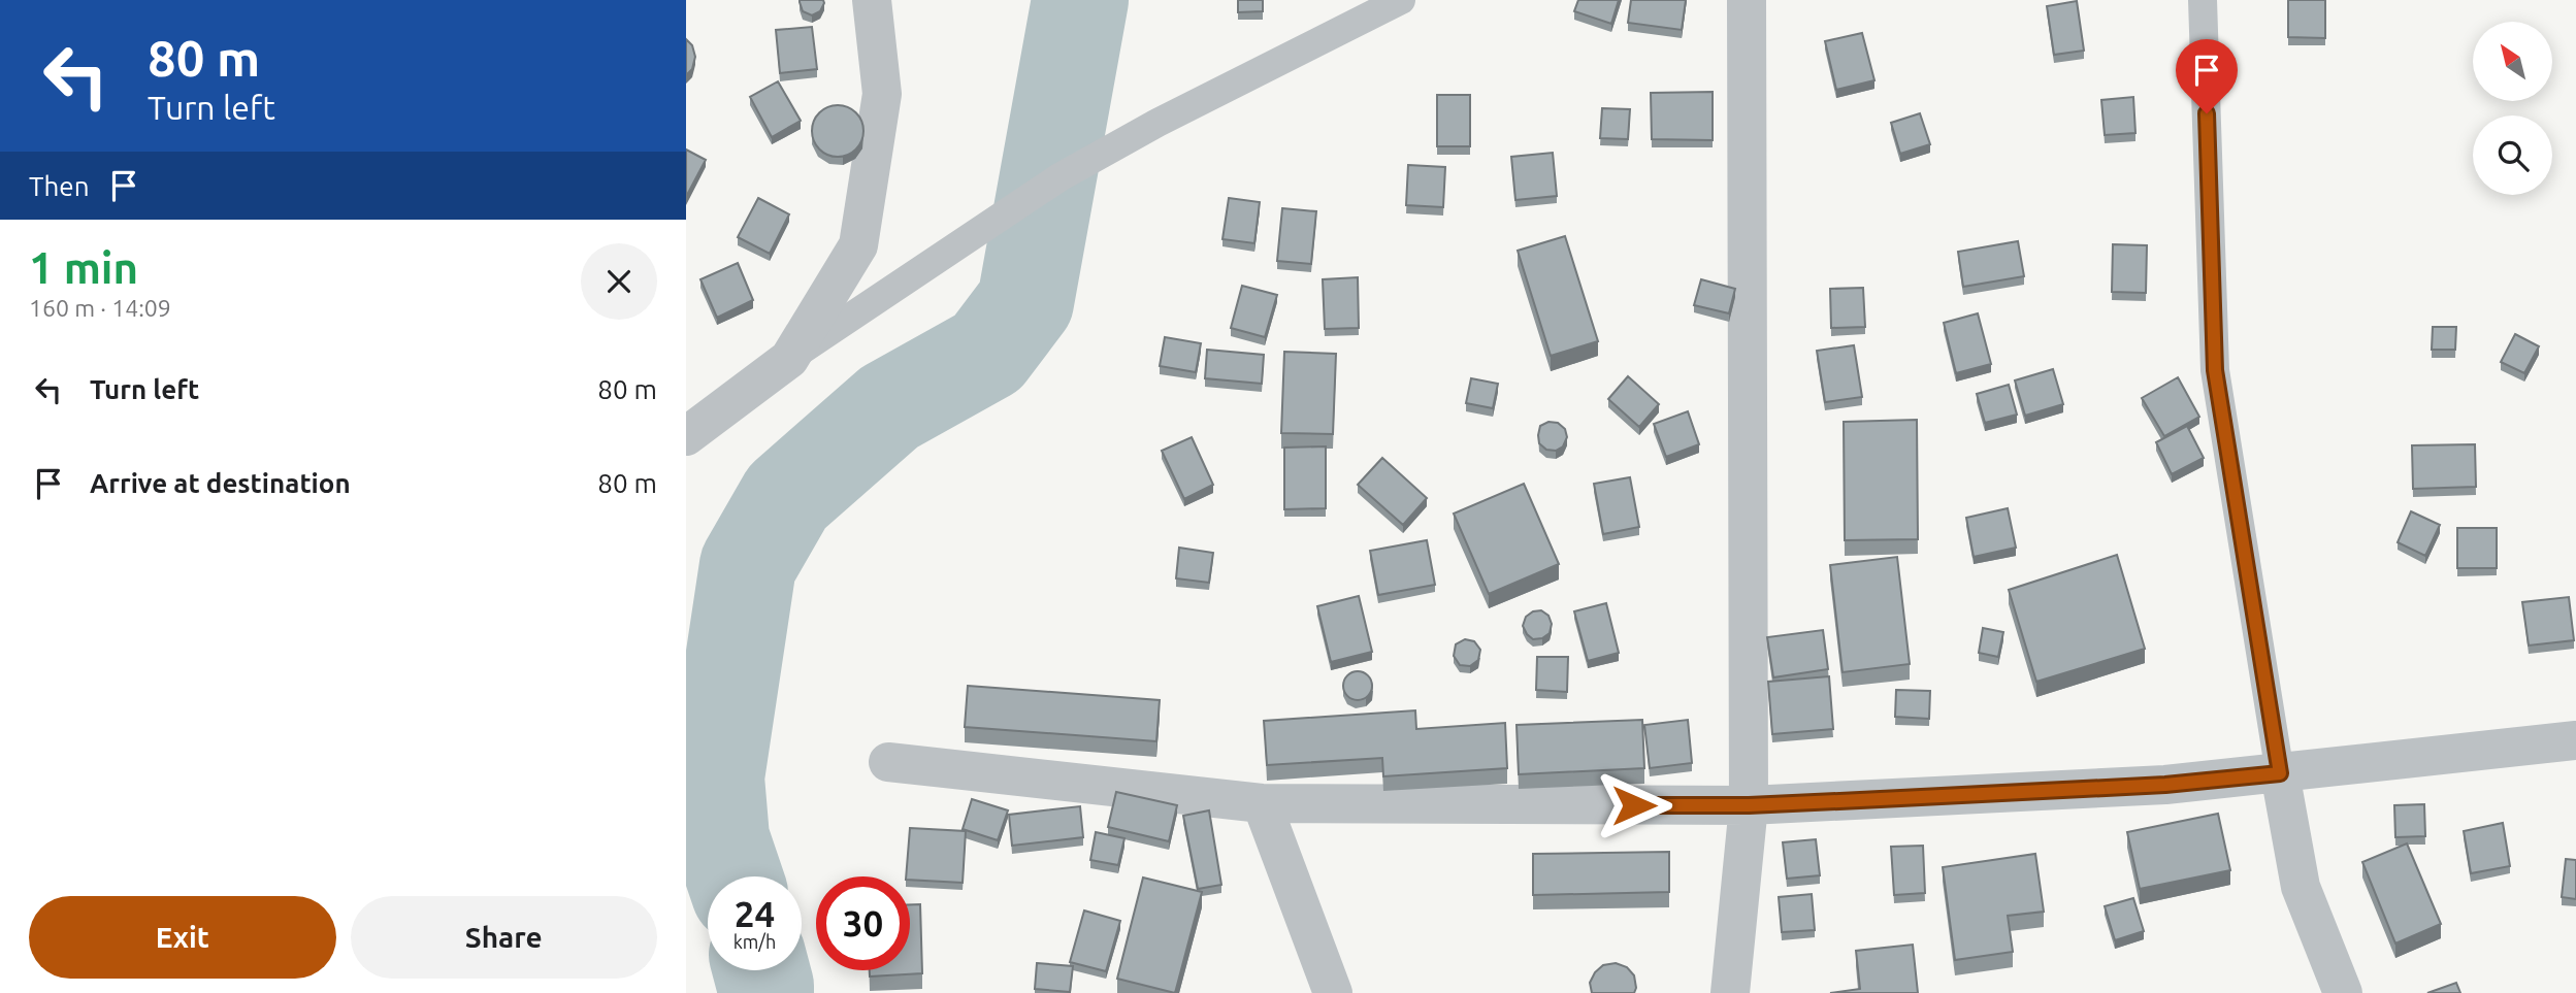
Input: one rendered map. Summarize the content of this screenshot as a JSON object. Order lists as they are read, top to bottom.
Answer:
{
  "north": "top left",
  "page": {
    "turn": ["80 m", "Turn left"],
    "then": "Then",
    "heading": ["1 min", "160 m · 14:09"],
    "list": [
      {
        "name": "Turn left",
        "value": "80 m"
      },
      {
        "name": "Arrive at destination",
        "value": "80 m"
      }
    ],
    "speed": "24 km/h",
    "limit": "30",
    "buttons": ["Exit", "Share"]
  }
}
